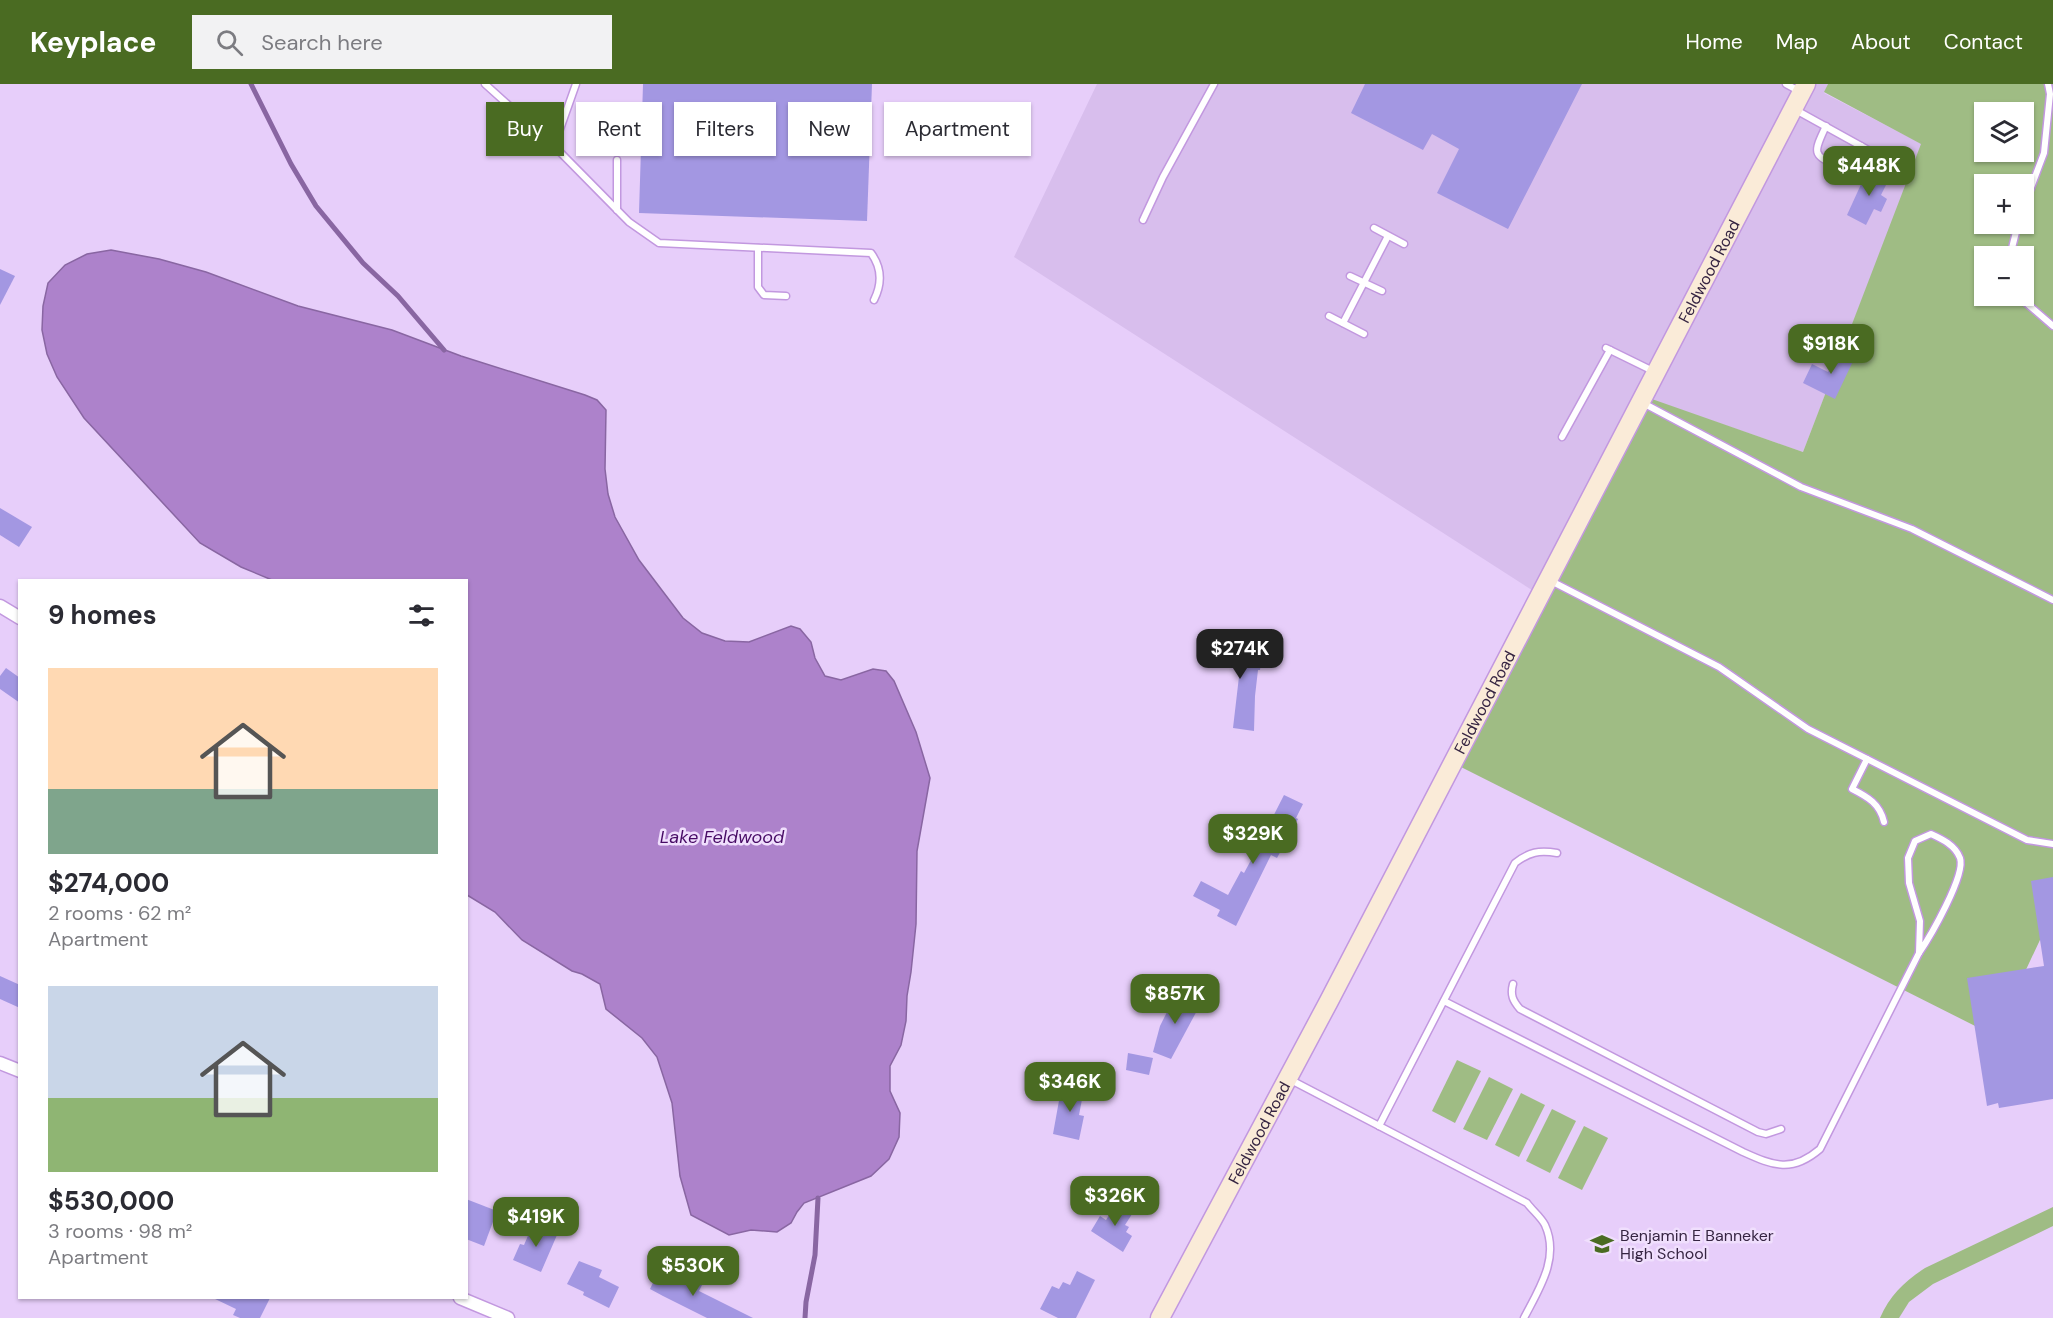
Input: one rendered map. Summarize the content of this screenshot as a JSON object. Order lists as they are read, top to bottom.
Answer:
{
  "streets": {
    "street": ["Feldwood Road"]
  },
  "water": ["Lake Feldwood"],
  "places": {
    "school or university": ["Benjamin E Banneker High School"]
  },
  "page": {
    "header": "Keyplace",
    "search": "Search here",
    "nav": [
      "Home",
      "Map",
      "About",
      "Contact"
    ],
    "map_buttons": ["+", "−"],
    "chip": [
      "Buy",
      "Rent",
      "Filters",
      "New",
      "Apartment"
    ],
    "price": [
      "$448K",
      "$918K",
      "$274K",
      "$329K",
      "$857K",
      "$346K",
      "$326K",
      "$419K",
      "$530K"
    ],
    "heading": "9 homes",
    "list": [
      {
        "name": "$274,000",
        "note": "2 rooms · 62 m² · Apartment"
      },
      {
        "name": "$530,000",
        "note": "3 rooms · 98 m² · Apartment"
      }
    ]
  }
}
